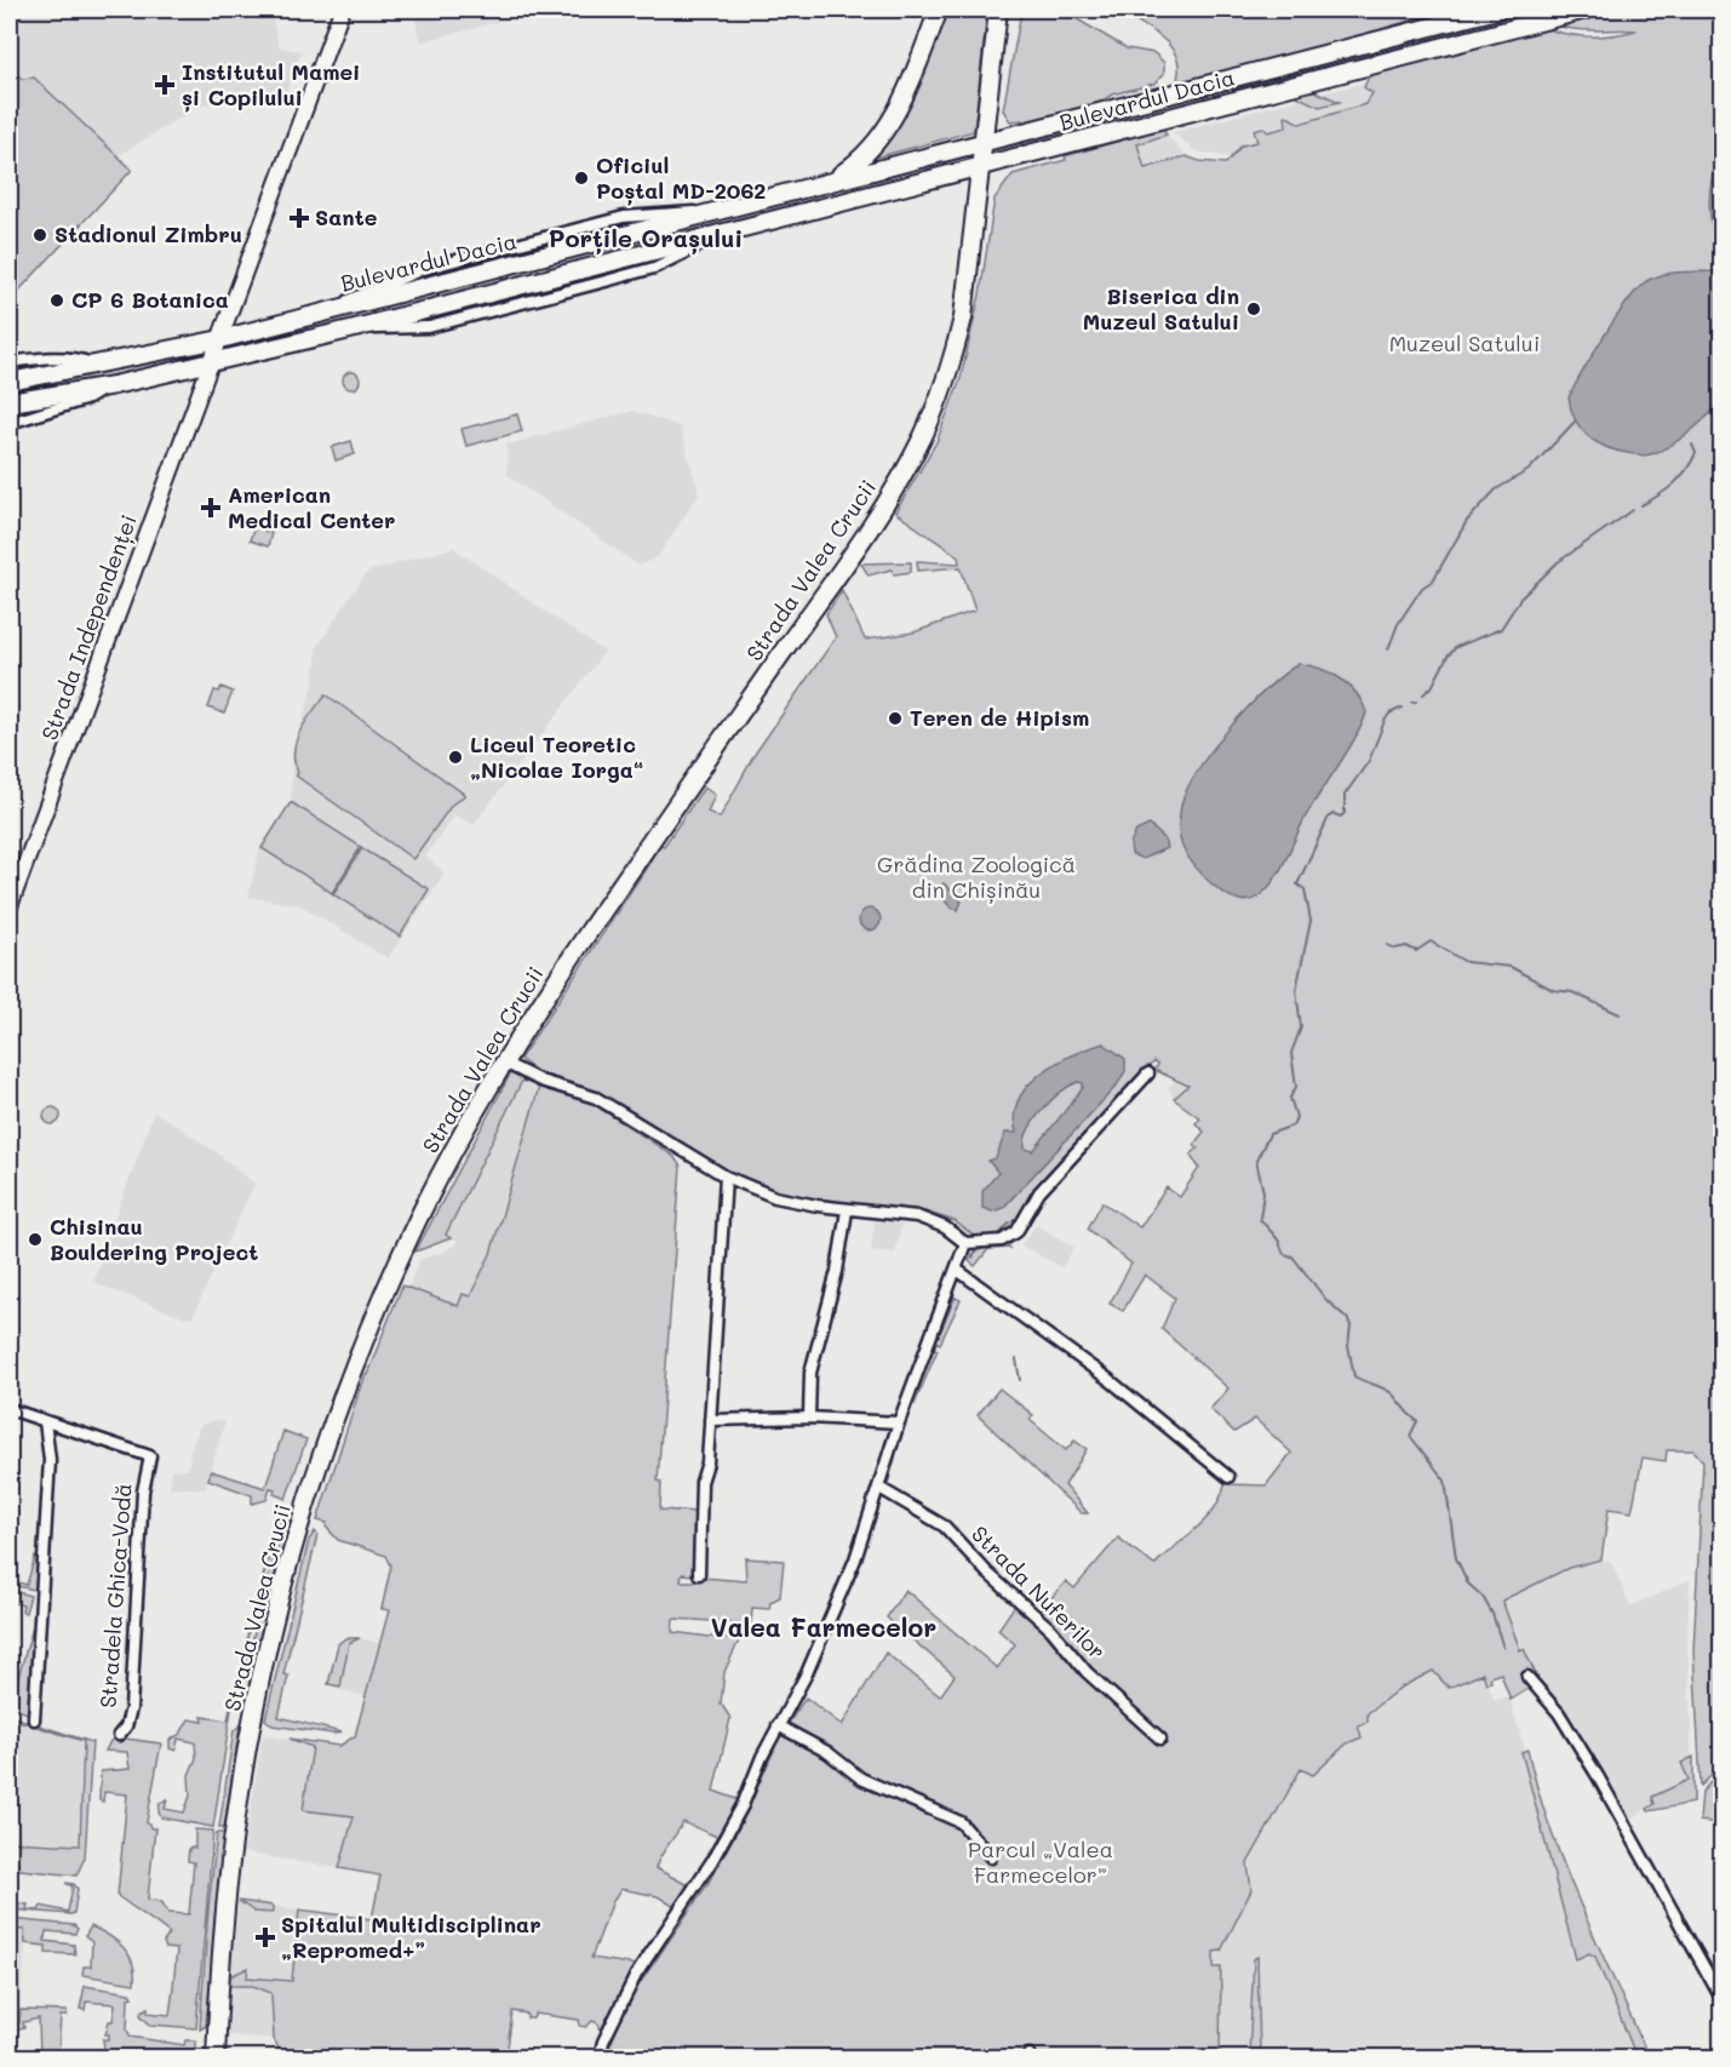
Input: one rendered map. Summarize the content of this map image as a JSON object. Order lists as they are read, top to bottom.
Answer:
{
  "streets": {
    "main road": ["Bulevardul Dacia", "Strada Valea Crucii", "Strada Independenței"],
    "street": ["Strada Nuferilor", "Stradela Ghica-Vodă"]
  },
  "crossings": [
    ["Bulevardul Dacia", "Strada Valea Crucii"],
    ["Bulevardul Dacia", "Strada Independenței"]
  ],
  "districts": ["Porțile Orașului", "Valea Farmecelor"],
  "parks": ["Muzeul Satului", "Grădina Zoologică din Chișinău", "Parcul „Valea Farmecelor”"],
  "places": {
    "health": [
      "Institutul Mamei și Copilului",
      "Sante",
      "American Medical Center",
      "Spitalul Multidisciplinar „Repromed+”"
    ],
    "other": [
      "Oficiul Poștal MD-2062",
      "Stadionul Zimbru",
      "CP 6 Botanica",
      "Biserica din Muzeul Satului",
      "Teren de Hipism",
      "Liceul Teoretic „Nicolae Iorga“",
      "Chisinau Bouldering Project"
    ]
  }
}
